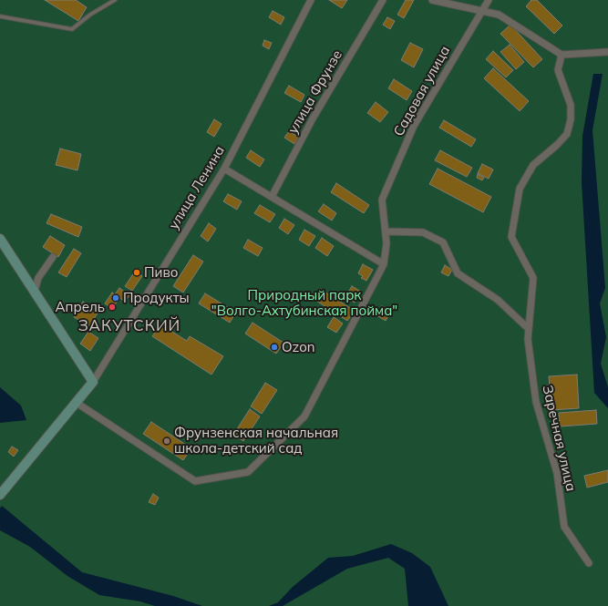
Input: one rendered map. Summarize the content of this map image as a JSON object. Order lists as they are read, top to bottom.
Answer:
{
  "streets": {
    "street": [
      "Садовая улица",
      "улица Фрунзе",
      "улица Ленина",
      "Заречная улица"
    ]
  },
  "districts": ["ЗАКУТСКИЙ"],
  "parks": ["Природный парк \"Волго-Ахтубинская пойма\""],
  "places": [
    "Пиво",
    "Продукты",
    "Апрель",
    "Ozon",
    "Фрунзенская начальная школа-детский сад"
  ]
}
